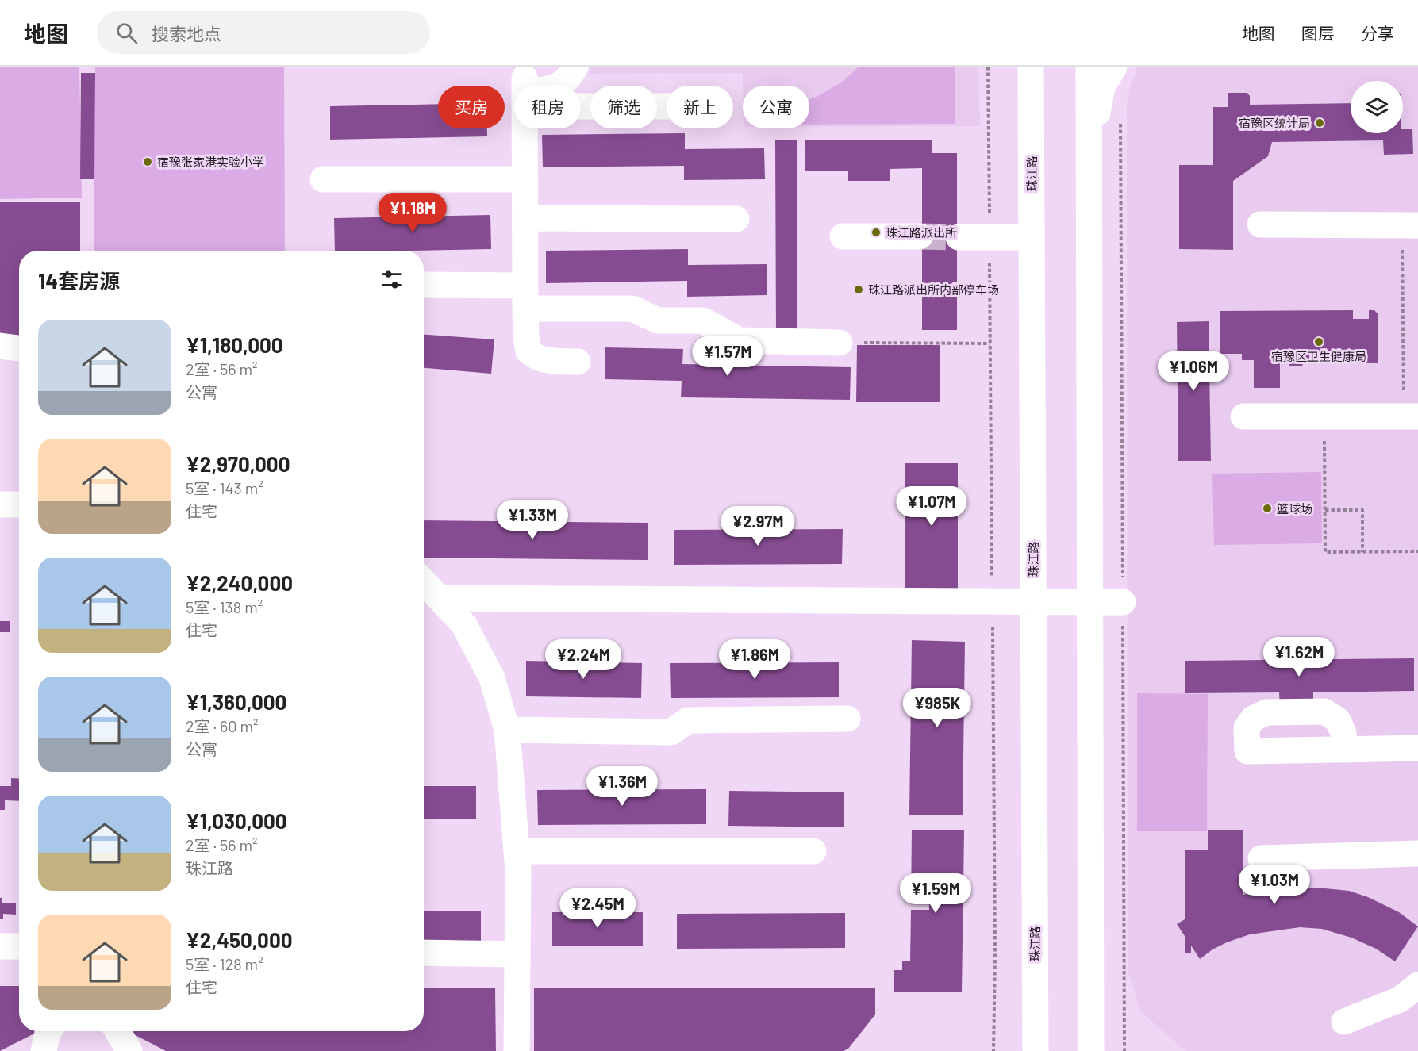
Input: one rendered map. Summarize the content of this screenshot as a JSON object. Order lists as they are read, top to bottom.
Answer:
{
  "streets": {
    "street": ["珠江路"]
  },
  "places": [
    "宿豫区统计局",
    "宿豫张家港实验小学",
    "珠江路派出所",
    "珠江路派出所内部停车场",
    "宿豫区卫生健康局",
    "篮球场"
  ],
  "page": {
    "header": "地图",
    "search": "搜索地点",
    "nav": ["地图", "图层", "分享"],
    "chip": [
      "买房",
      "租房",
      "筛选",
      "新上",
      "公寓"
    ],
    "price": [
      "¥1.18M",
      "¥1.57M",
      "¥1.06M",
      "¥1.07M",
      "¥1.33M",
      "¥2.97M",
      "¥1.62M",
      "¥2.24M",
      "¥1.86M",
      "¥985K",
      "¥1.36M",
      "¥1.03M",
      "¥1.59M",
      "¥2.45M"
    ],
    "heading": "14套房源",
    "list": [
      {
        "name": "¥1,180,000",
        "note": "2室 · 56 m² · 公寓"
      },
      {
        "name": "¥2,970,000",
        "note": "5室 · 143 m² · 住宅"
      },
      {
        "name": "¥2,240,000",
        "note": "5室 · 138 m² · 住宅"
      },
      {
        "name": "¥1,360,000",
        "note": "2室 · 60 m² · 公寓"
      },
      {
        "name": "¥1,030,000",
        "note": "2室 · 56 m² · 珠江路"
      },
      {
        "name": "¥2,450,000",
        "note": "5室 · 128 m² · 住宅"
      }
    ]
  }
}
